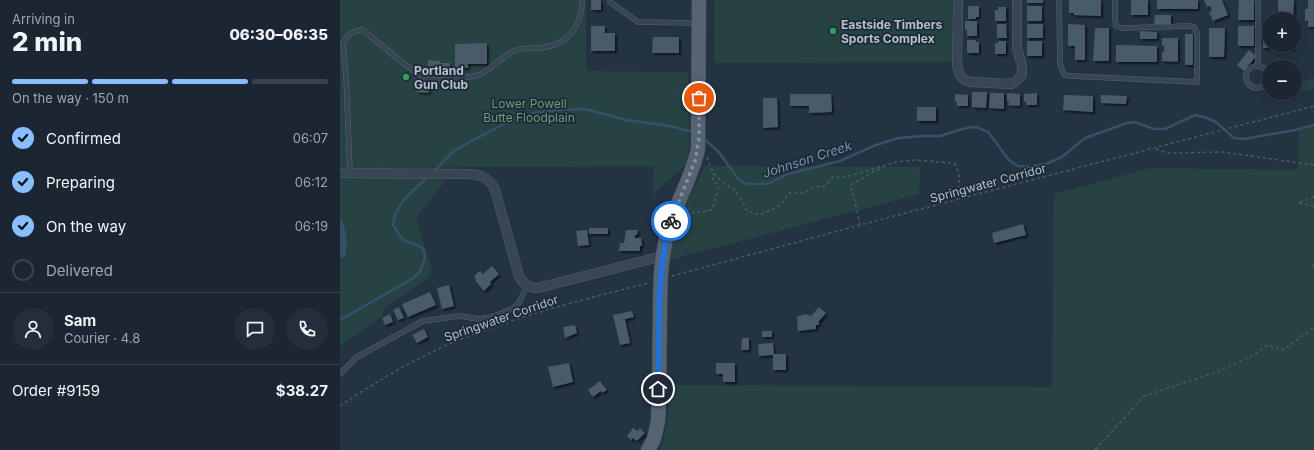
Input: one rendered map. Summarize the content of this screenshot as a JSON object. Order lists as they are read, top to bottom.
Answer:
{
  "streets": {
    "path": ["Springwater Corridor"]
  },
  "water": ["Johnson Creek"],
  "parks": ["Lower Powell Butte Floodplain"],
  "places": ["Eastside Timbers Sports Complex", "Portland Gun Club"],
  "page": {
    "heading": ["2 min", "Arriving in", "06:30–06:35"],
    "panel": [
      "Sam",
      "Courier · 4.8",
      "Order #9159",
      "$38.27"
    ],
    "map_buttons": ["+", "−"],
    "bar": "On the way · 150 m",
    "list": [
      ["Confirmed", "06:07"],
      ["Preparing", "06:12"],
      ["On the way", "06:19"],
      "Delivered"
    ]
  }
}
